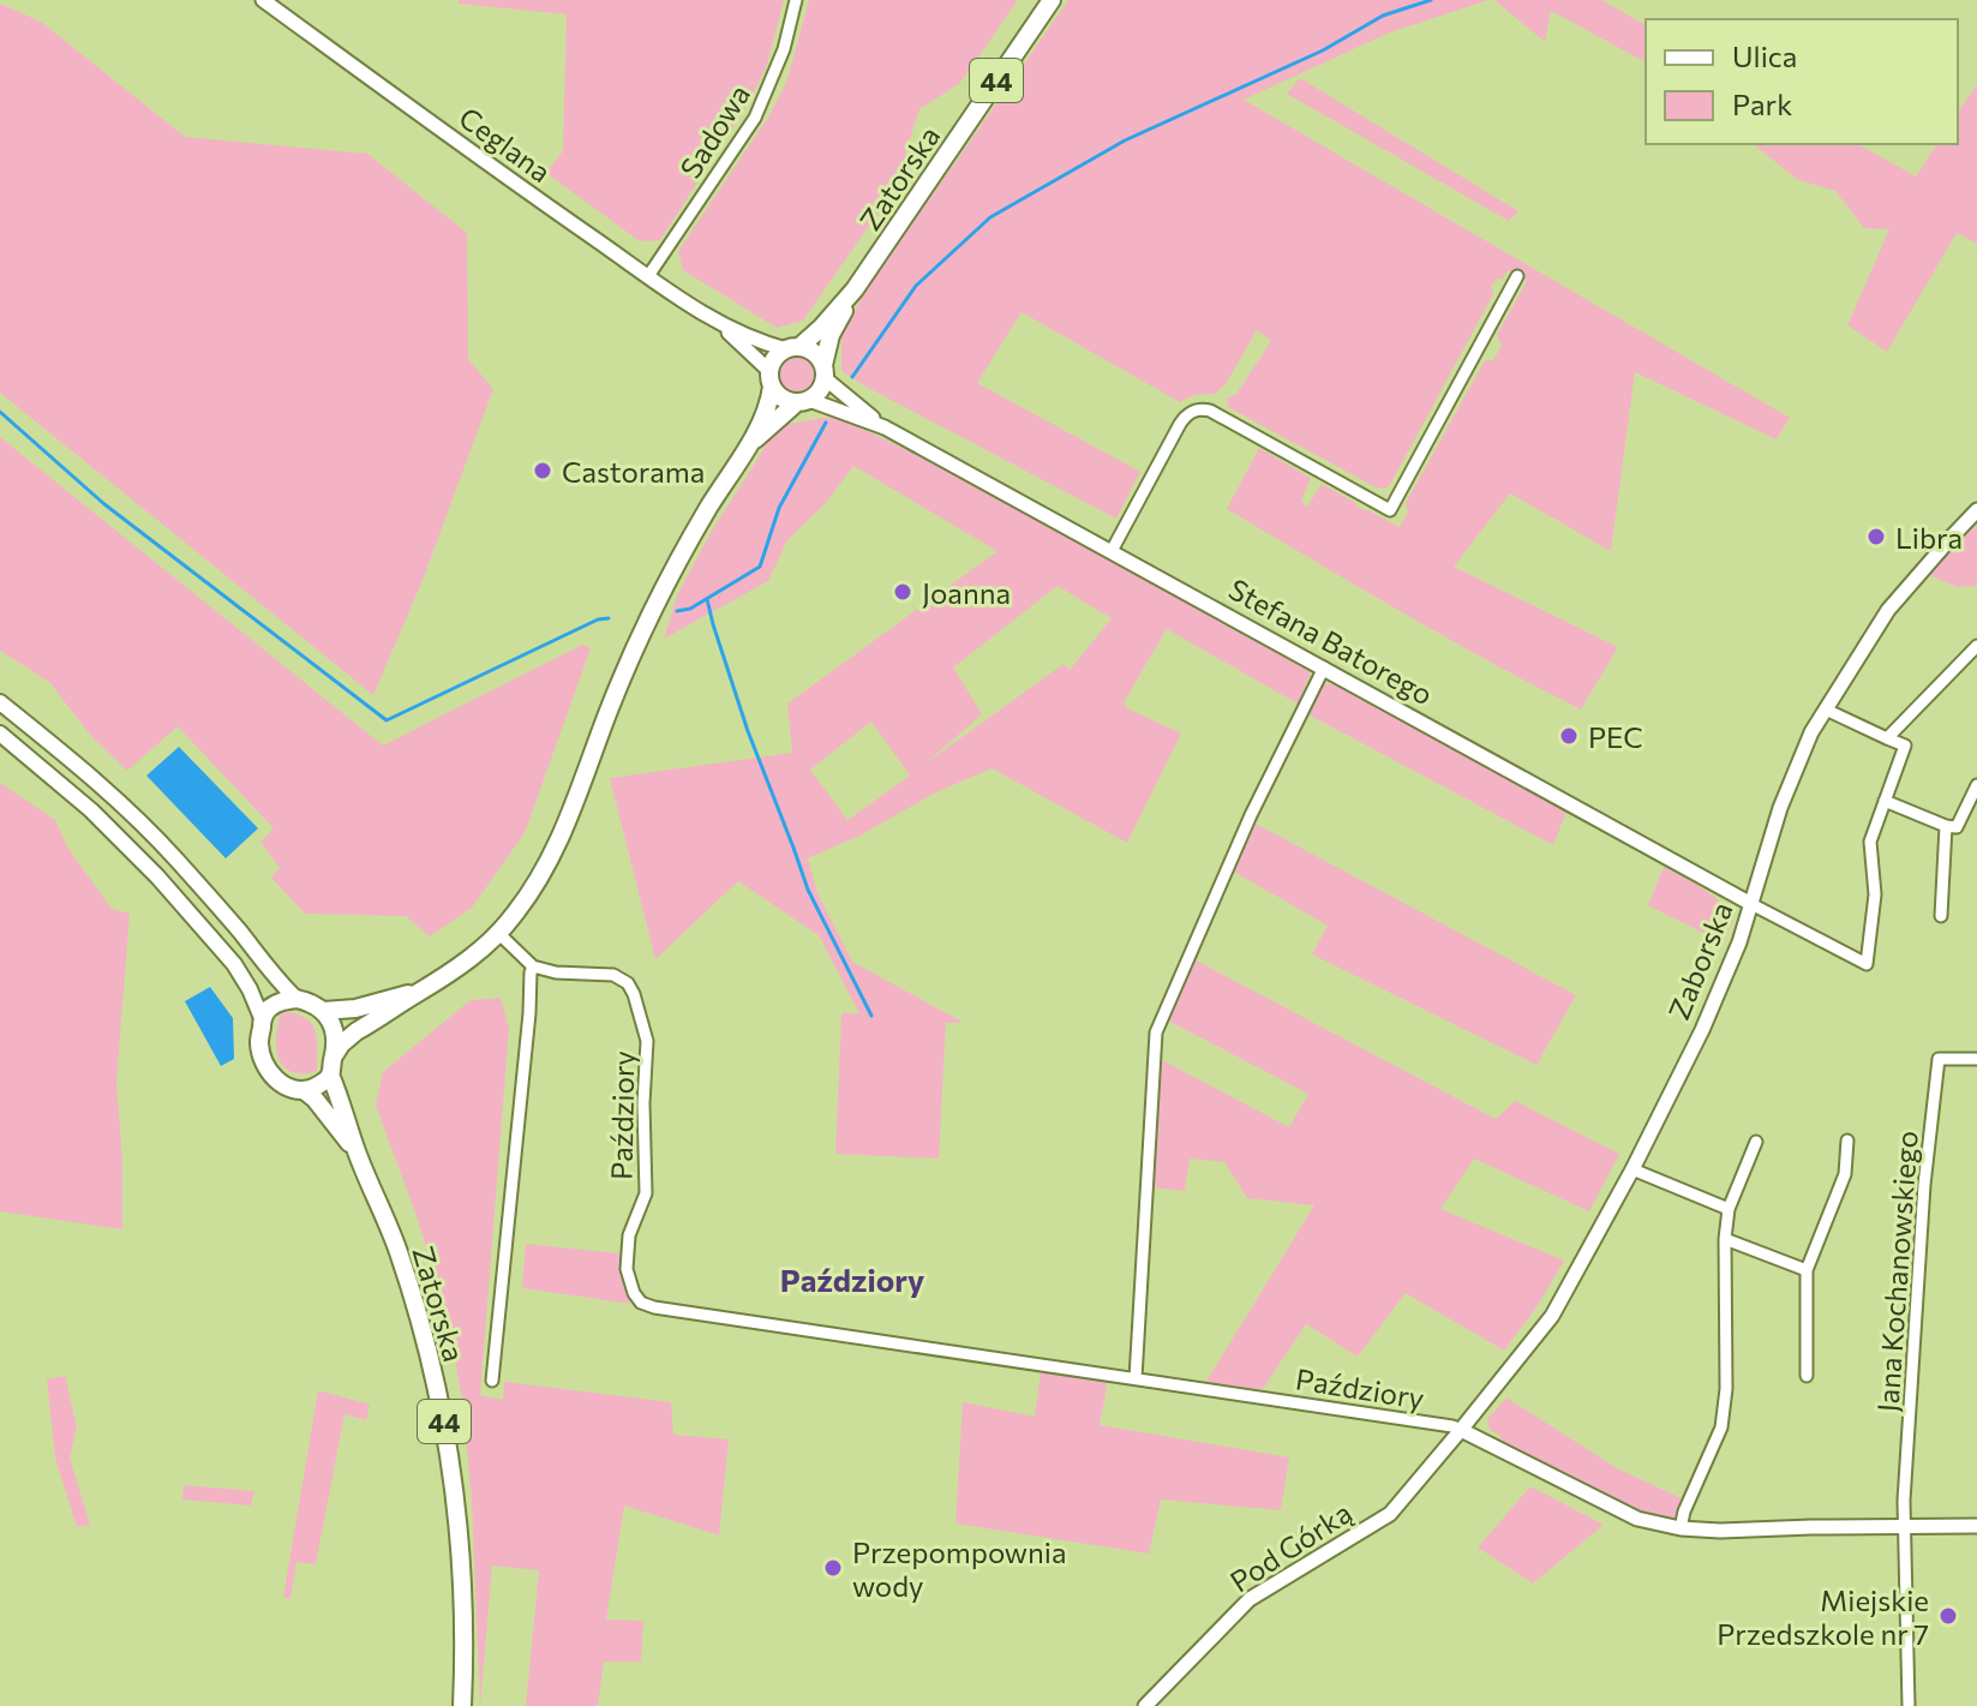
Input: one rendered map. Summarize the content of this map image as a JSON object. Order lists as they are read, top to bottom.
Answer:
{
  "streets": {
    "main road": ["44", "Zatorska"],
    "street": [
      "Sadowa",
      "Ceglana",
      "Stefana Batorego",
      "Zaborska",
      "Paździory",
      "Jana Kochanowskiego",
      "Pod Górką"
    ]
  },
  "crossings": [
    ["44", "Ceglana"],
    ["44", "Zatorska"],
    ["44", "Stefana Batorego"],
    ["Sadowa", "Ceglana"],
    ["Ceglana", "Zatorska"],
    ["Ceglana", "Stefana Batorego"],
    ["Zatorska", "Stefana Batorego"],
    ["Zatorska", "Paździory"],
    ["Stefana Batorego", "Zaborska"],
    ["Zaborska", "Paździory"],
    ["Zaborska", "Pod Górką"],
    ["Paździory", "Pod Górką"]
  ],
  "districts": ["Paździory"],
  "places": [
    "Castorama",
    "Libra",
    "Joanna",
    "PEC",
    "Przepompownia wody",
    "Miejskie Przedszkole nr 7"
  ],
  "legend": ["Ulica", "Park"]
}
